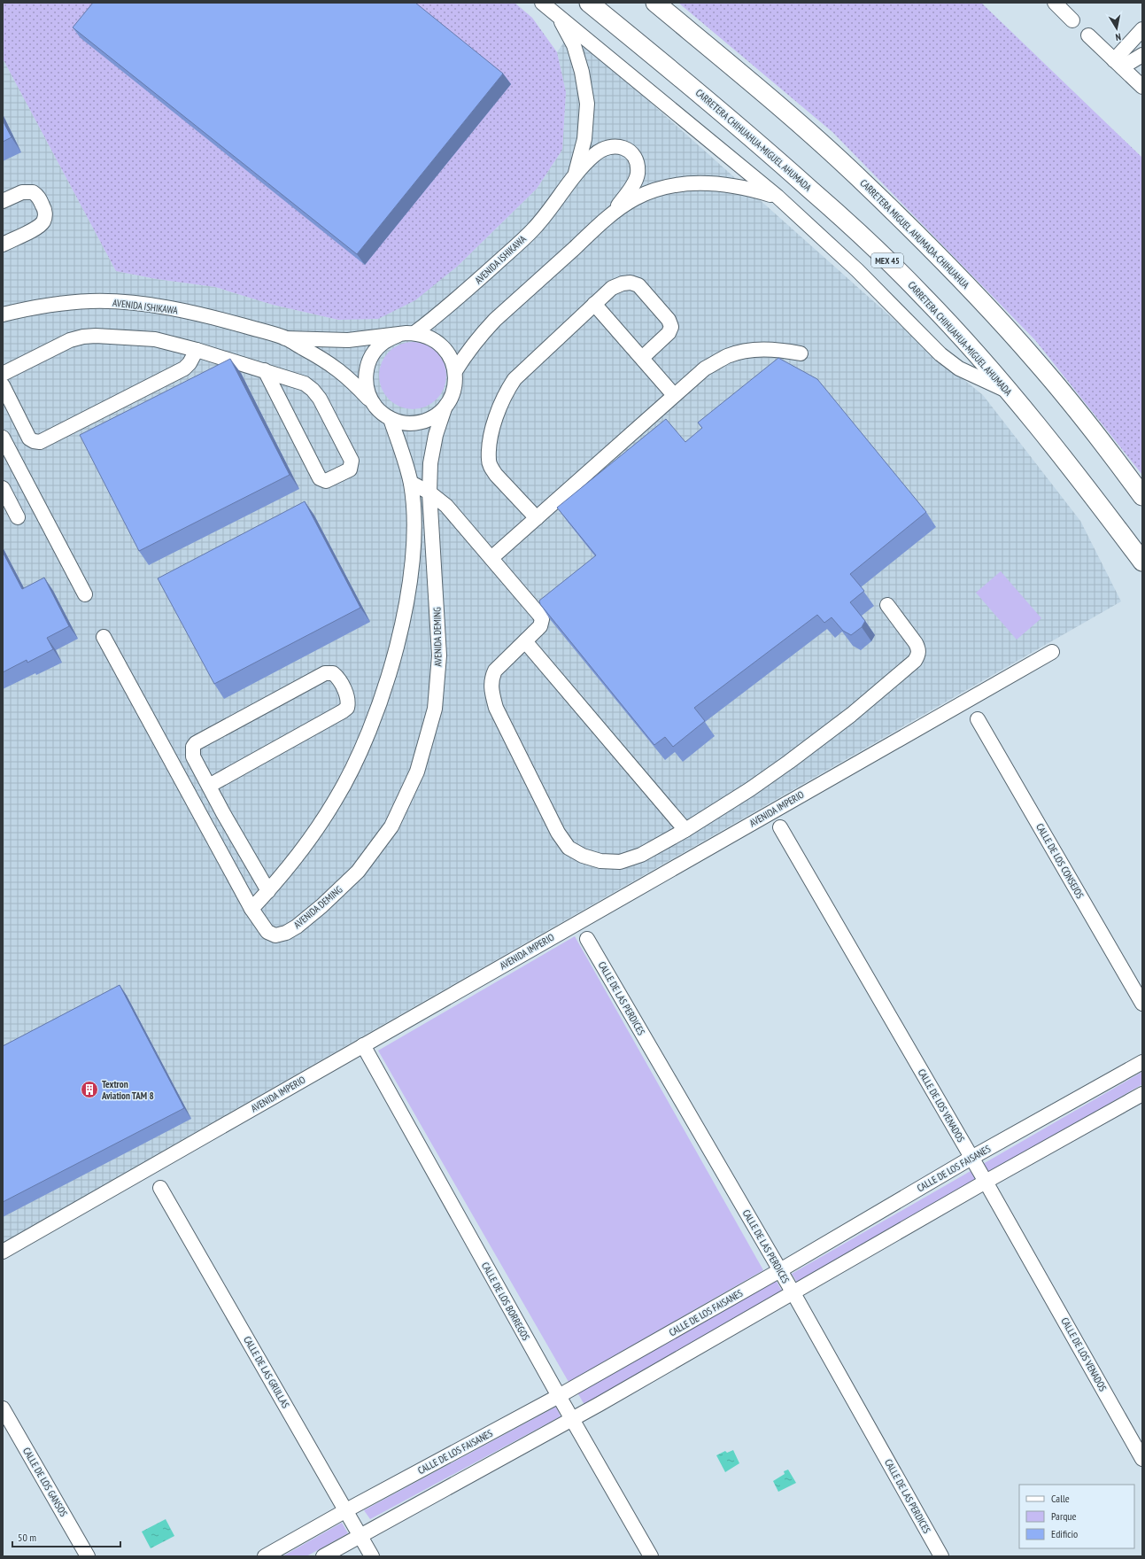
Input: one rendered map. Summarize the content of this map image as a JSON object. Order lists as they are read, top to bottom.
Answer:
{
  "streets": {
    "main road": ["CARRETERA CHIHUAHUA-MIGUEL AHUMADA", "CARRETERA MIGUEL AHUMADA-CHIHUAHUA", "MEX 45"],
    "street": [
      "AVENIDA ISHIKAWA",
      "AVENIDA DEMING",
      "AVENIDA IMPERIO",
      "CALLE DE LOS CONSEJOS",
      "CALLE DE LAS PERDICES",
      "CALLE DE LOS VENADOS",
      "CALLE DE LOS FAISANES",
      "CALLE DE LOS BORREGOS",
      "CALLE DE LAS GRULLAS",
      "CALLE DE LOS GANSOS"
    ]
  },
  "crossings": [
    ["AVENIDA ISHIKAWA", "AVENIDA DEMING"],
    ["AVENIDA IMPERIO", "CALLE DE LOS BORREGOS"],
    ["CALLE DE LAS PERDICES", "CALLE DE LOS FAISANES"],
    ["CALLE DE LOS VENADOS", "CALLE DE LOS FAISANES"],
    ["CALLE DE LOS FAISANES", "CALLE DE LOS BORREGOS"],
    ["CALLE DE LOS FAISANES", "CALLE DE LAS GRULLAS"]
  ],
  "places": {
    "building": ["Textron Aviation TAM 8"]
  },
  "legend": ["Calle", "Parque", "Edificio"],
  "scale_bar": "50 m",
  "north": "bottom"
}
